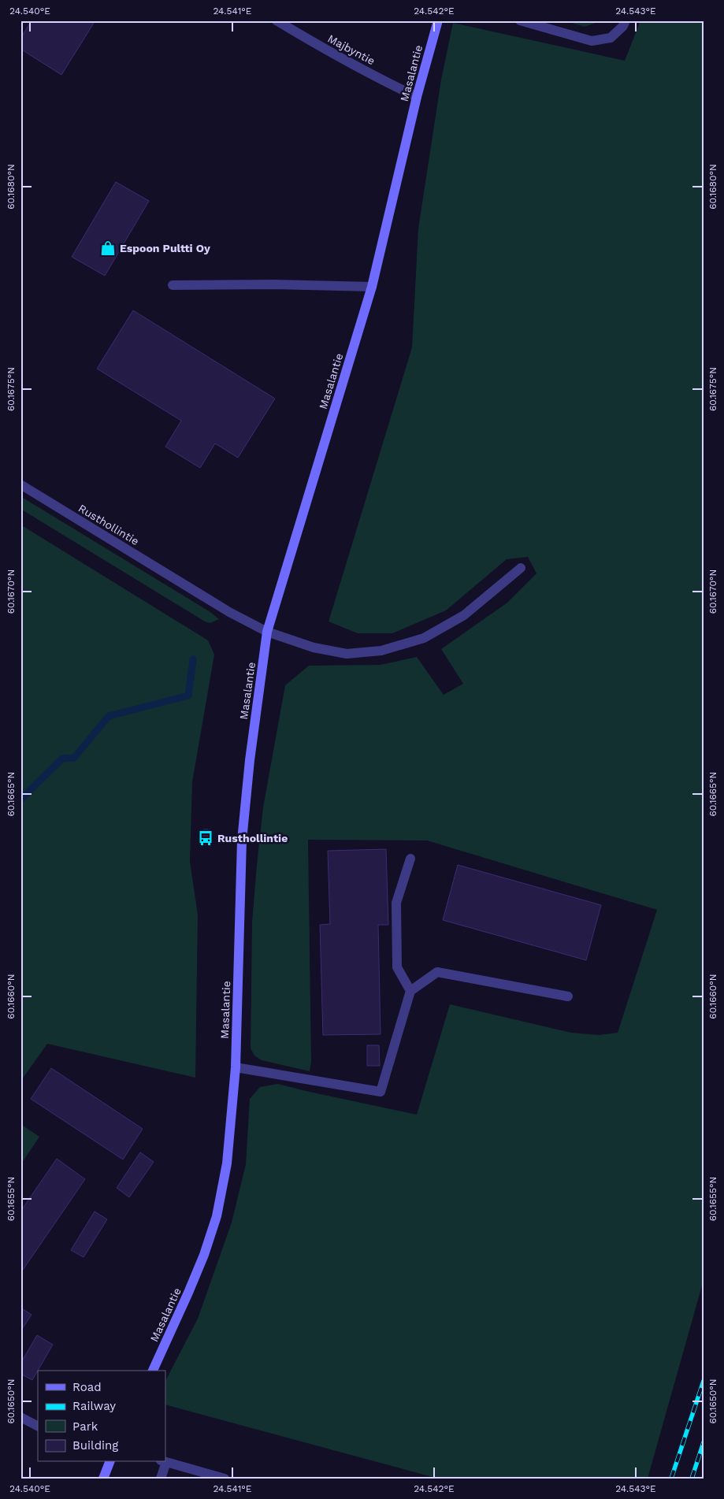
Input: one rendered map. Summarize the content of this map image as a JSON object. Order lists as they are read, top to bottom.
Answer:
{
  "streets": {
    "street": ["Majbyntie", "Masalantie", "Rusthollintie"]
  },
  "crossings": [
    ["Majbyntie", "Masalantie"],
    ["Masalantie", "Rusthollintie"]
  ],
  "places": {
    "shop": ["Espoon Pultti Oy"],
    "bus stop": ["Rusthollintie"]
  },
  "legend": [
    "Road",
    "Railway",
    "Park",
    "Building"
  ],
  "coordinates": [
    "24.540°E",
    "24.541°E",
    "24.542°E",
    "24.543°E",
    "60.1680°N",
    "60.1675°N",
    "60.1670°N",
    "60.1665°N",
    "60.1660°N",
    "60.1655°N",
    "60.1650°N"
  ]
}
